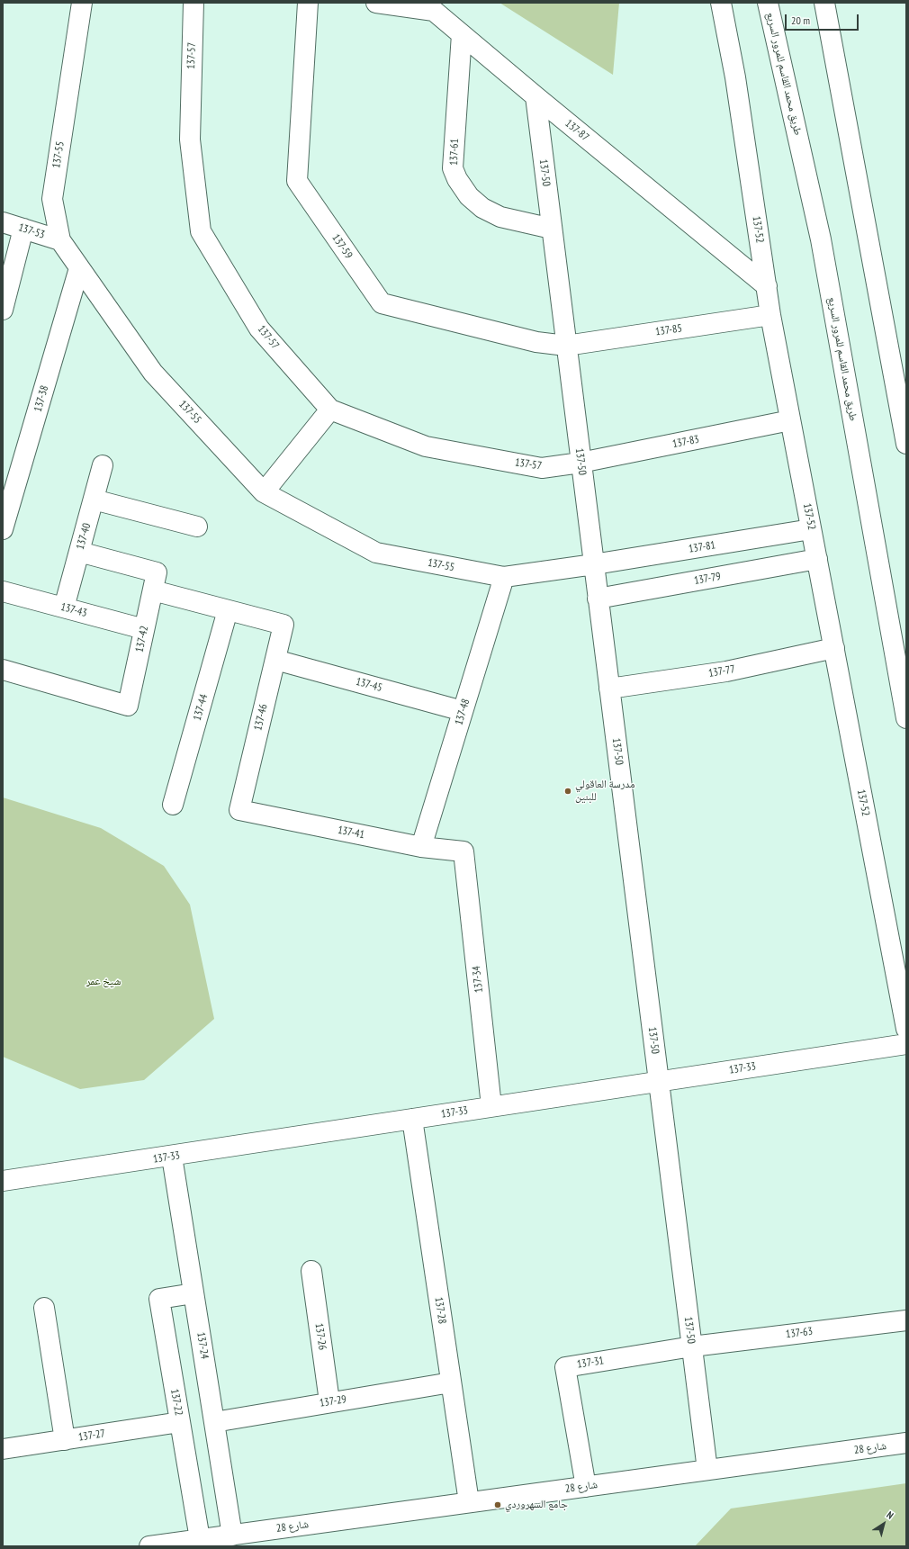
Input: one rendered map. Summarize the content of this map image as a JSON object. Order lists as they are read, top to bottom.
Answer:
{
  "streets": {
    "main road": [
      "137-57",
      "طريق محمد القاسم للمرور السريع",
      "137-87",
      "137-61",
      "137-55",
      "137-50",
      "137-52",
      "137-53",
      "137-59",
      "137-85",
      "137-38",
      "137-83",
      "137-40",
      "137-81",
      "137-79",
      "137-43",
      "137-42",
      "137-77",
      "137-45",
      "137-44",
      "137-48",
      "137-46",
      "137-41",
      "137-34",
      "137-33",
      "137-28",
      "137-63",
      "137-26",
      "137-24",
      "137-31",
      "137-29",
      "137-22",
      "137-27",
      "شارع 28"
    ]
  },
  "crossings": [
    ["137-57", "137-50"],
    ["137-57", "137-83"],
    ["137-87", "137-61"],
    ["137-87", "137-50"],
    ["137-87", "137-52"],
    ["137-61", "137-50"],
    ["137-55", "137-50"],
    ["137-55", "137-53"],
    ["137-55", "137-38"],
    ["137-55", "137-81"],
    ["137-55", "137-48"],
    ["137-50", "137-59"],
    ["137-50", "137-85"],
    ["137-50", "137-83"],
    ["137-50", "137-81"],
    ["137-50", "137-79"],
    ["137-50", "137-77"],
    ["137-50", "137-33"],
    ["137-50", "137-63"],
    ["137-50", "137-31"],
    ["137-50", "شارع 28"],
    ["137-52", "137-85"],
    ["137-52", "137-83"],
    ["137-52", "137-81"],
    ["137-52", "137-79"],
    ["137-52", "137-77"],
    ["137-59", "137-85"],
    ["137-40", "137-43"],
    ["137-43", "137-42"],
    ["137-45", "137-48"],
    ["137-45", "137-46"],
    ["137-44", "137-46"],
    ["137-48", "137-41"],
    ["137-46", "137-41"],
    ["137-41", "137-34"],
    ["137-34", "137-33"],
    ["137-33", "137-28"],
    ["137-33", "137-24"],
    ["137-28", "137-29"],
    ["137-28", "شارع 28"],
    ["137-63", "137-31"],
    ["137-26", "137-29"],
    ["137-24", "137-29"],
    ["137-24", "137-22"],
    ["137-24", "شارع 28"],
    ["137-31", "شارع 28"],
    ["137-22", "137-27"],
    ["137-22", "شارع 28"]
  ],
  "parks": ["شيخ عمر"],
  "places": ["مدرسة العاقولي للبنين", "جامع السهروردي"],
  "scale_bar": "20 m",
  "north": "top right"
}
